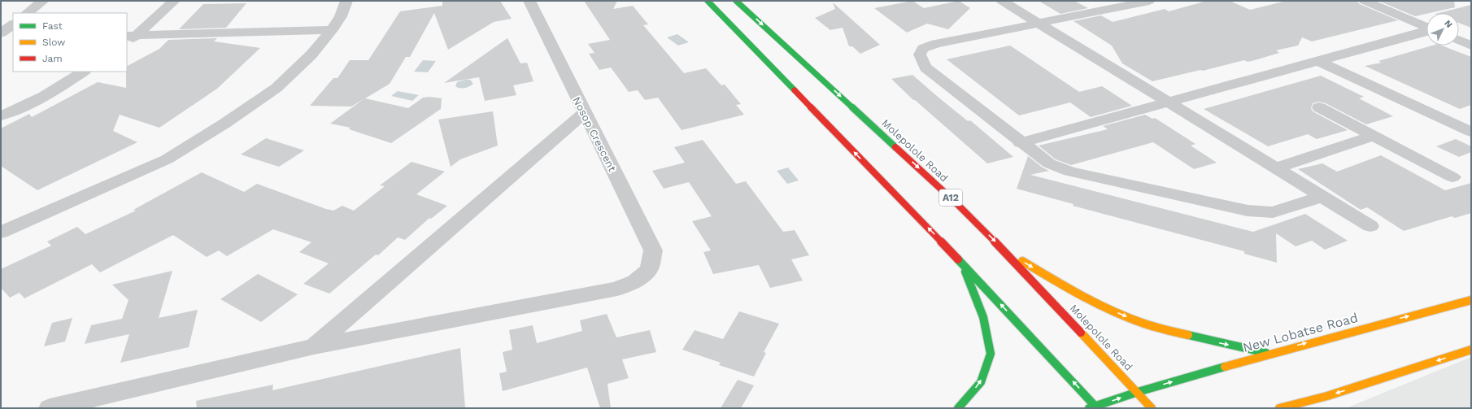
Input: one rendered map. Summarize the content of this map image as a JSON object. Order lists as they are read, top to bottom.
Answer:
{
  "streets": {
    "main road": ["Molepolole Road", "A12", "New Lobatse Road"],
    "street": ["Nosop Crescent"]
  },
  "crossings": [
    ["Molepolole Road", "New Lobatse Road"]
  ],
  "legend": ["Fast", "Slow", "Jam"],
  "north": "top right"
}
